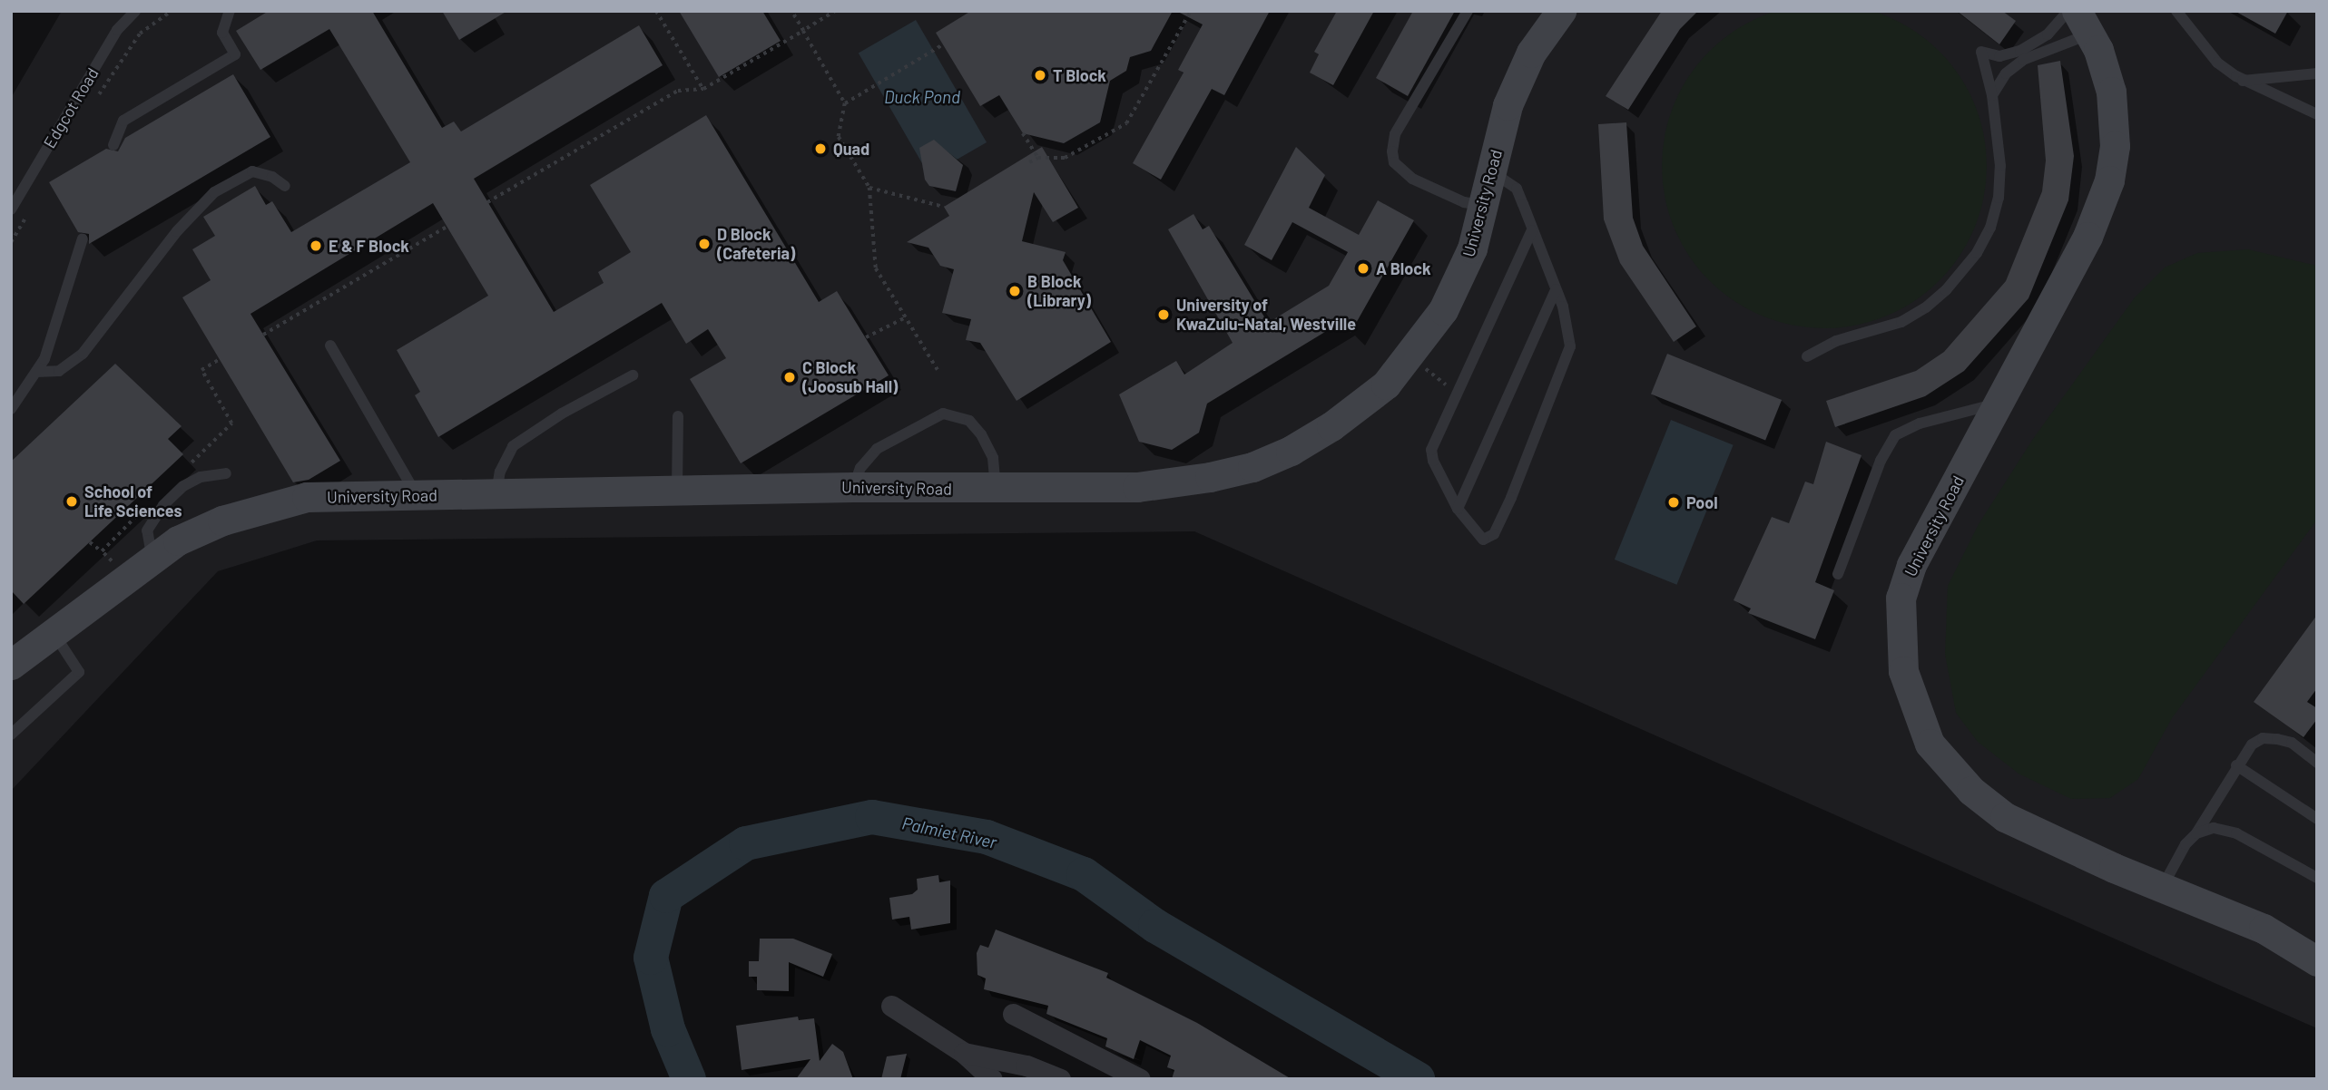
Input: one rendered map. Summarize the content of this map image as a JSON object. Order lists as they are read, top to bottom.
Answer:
{
  "streets": {
    "street": ["University Road"],
    "lane": ["Edgcot Road"]
  },
  "water": ["Duck Pond", "Palmiet River"],
  "places": [
    "T Block",
    "Quad",
    "D Block (Cafeteria)",
    "E & F Block",
    "A Block",
    "B Block (Library)",
    "University of KwaZulu-Natal, Westville",
    "C Block (Joosub Hall)",
    "School of Life Sciences",
    "Pool"
  ]
}
